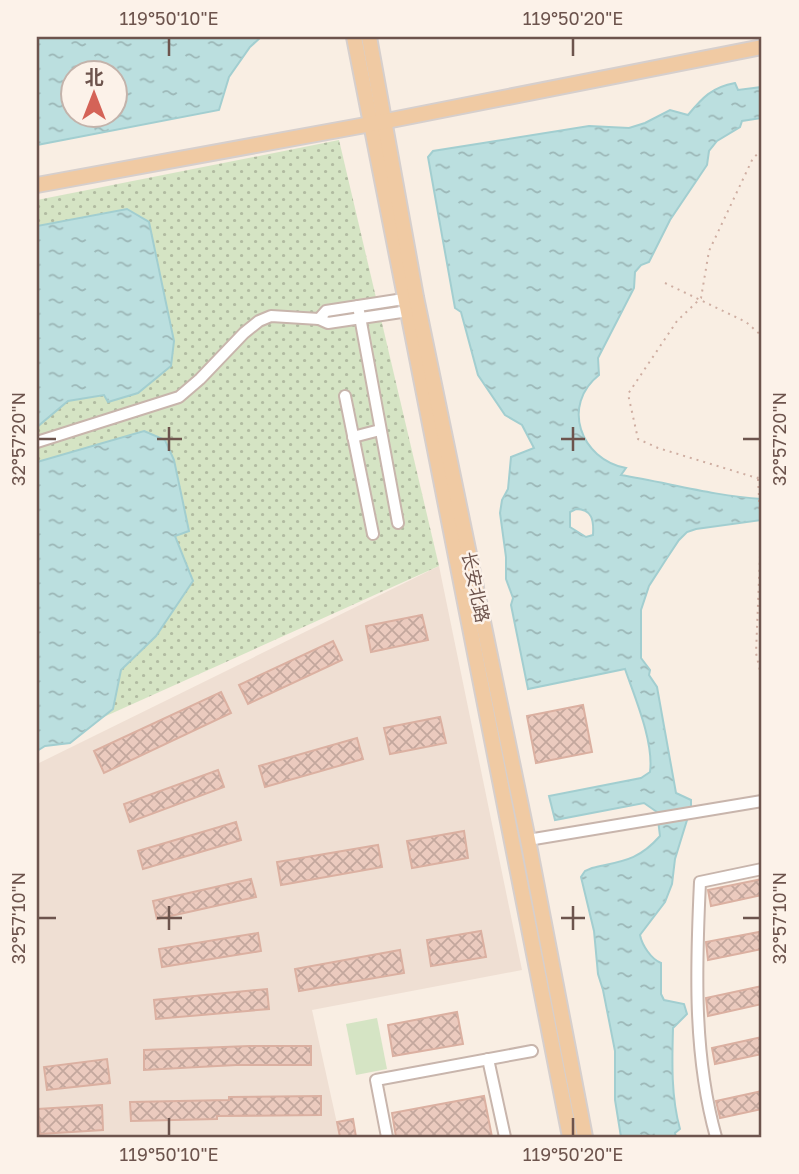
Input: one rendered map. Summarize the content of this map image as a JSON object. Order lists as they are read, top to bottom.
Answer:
{
  "streets": {
    "main road": ["长安北路"]
  },
  "north": "top",
  "coordinates": [
    "119°50'10\"E",
    "119°50'20\"E",
    "32°57'20\"N",
    "32°57'10\"N"
  ]
}
